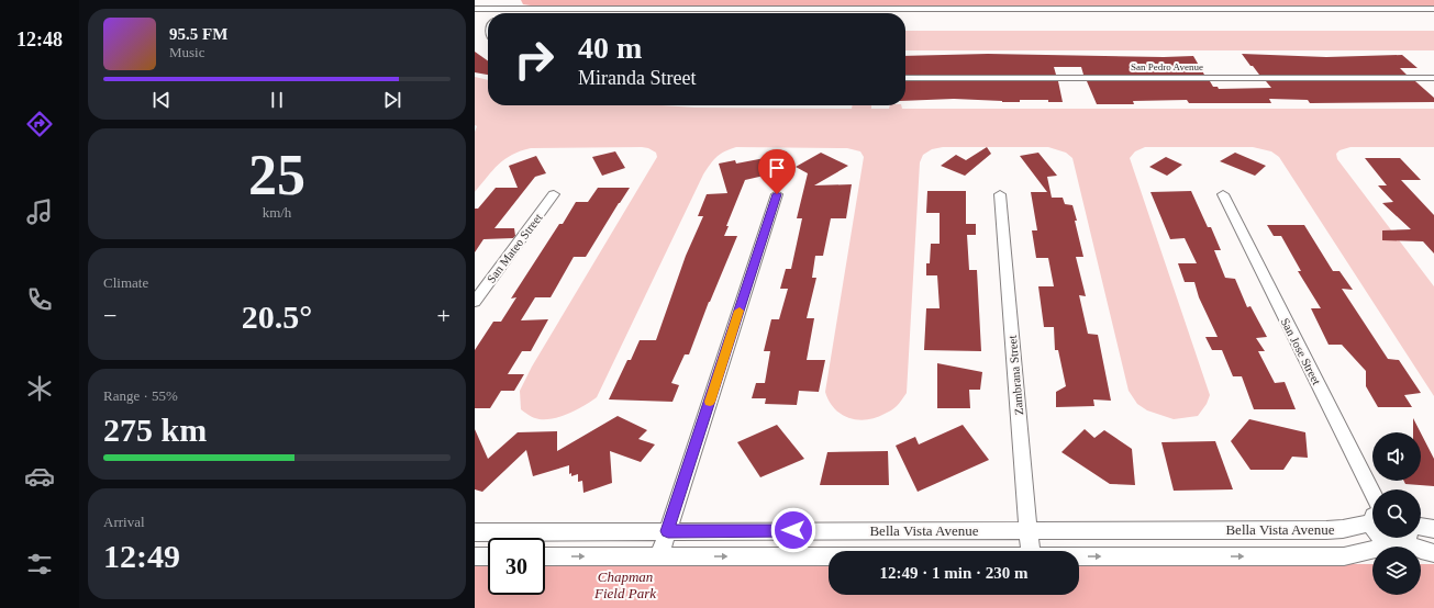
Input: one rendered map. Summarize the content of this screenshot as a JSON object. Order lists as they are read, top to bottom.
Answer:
{
  "streets": {
    "street": [
      "San Pedro Avenue",
      "San Mateo Street",
      "San Jose Street",
      "Zambrana Street",
      "Bella Vista Avenue"
    ]
  },
  "crossings": [
    ["Zambrana Street", "Bella Vista Avenue"]
  ],
  "parks": ["Chapman Field Park"],
  "page": {
    "tabs": "12:48",
    "turn": ["40 m", "Miranda Street"],
    "song": ["95.5 FM", "Music"],
    "tile": [
      ["25", "km/h"],
      "Climate",
      ["Range · 55%", "275 km"],
      ["Arrival", "12:49"]
    ],
    "heat": ["−", "20.5°", "+"],
    "limit": "30",
    "trip": "12:49 · 1 min · 230 m"
  }
}
